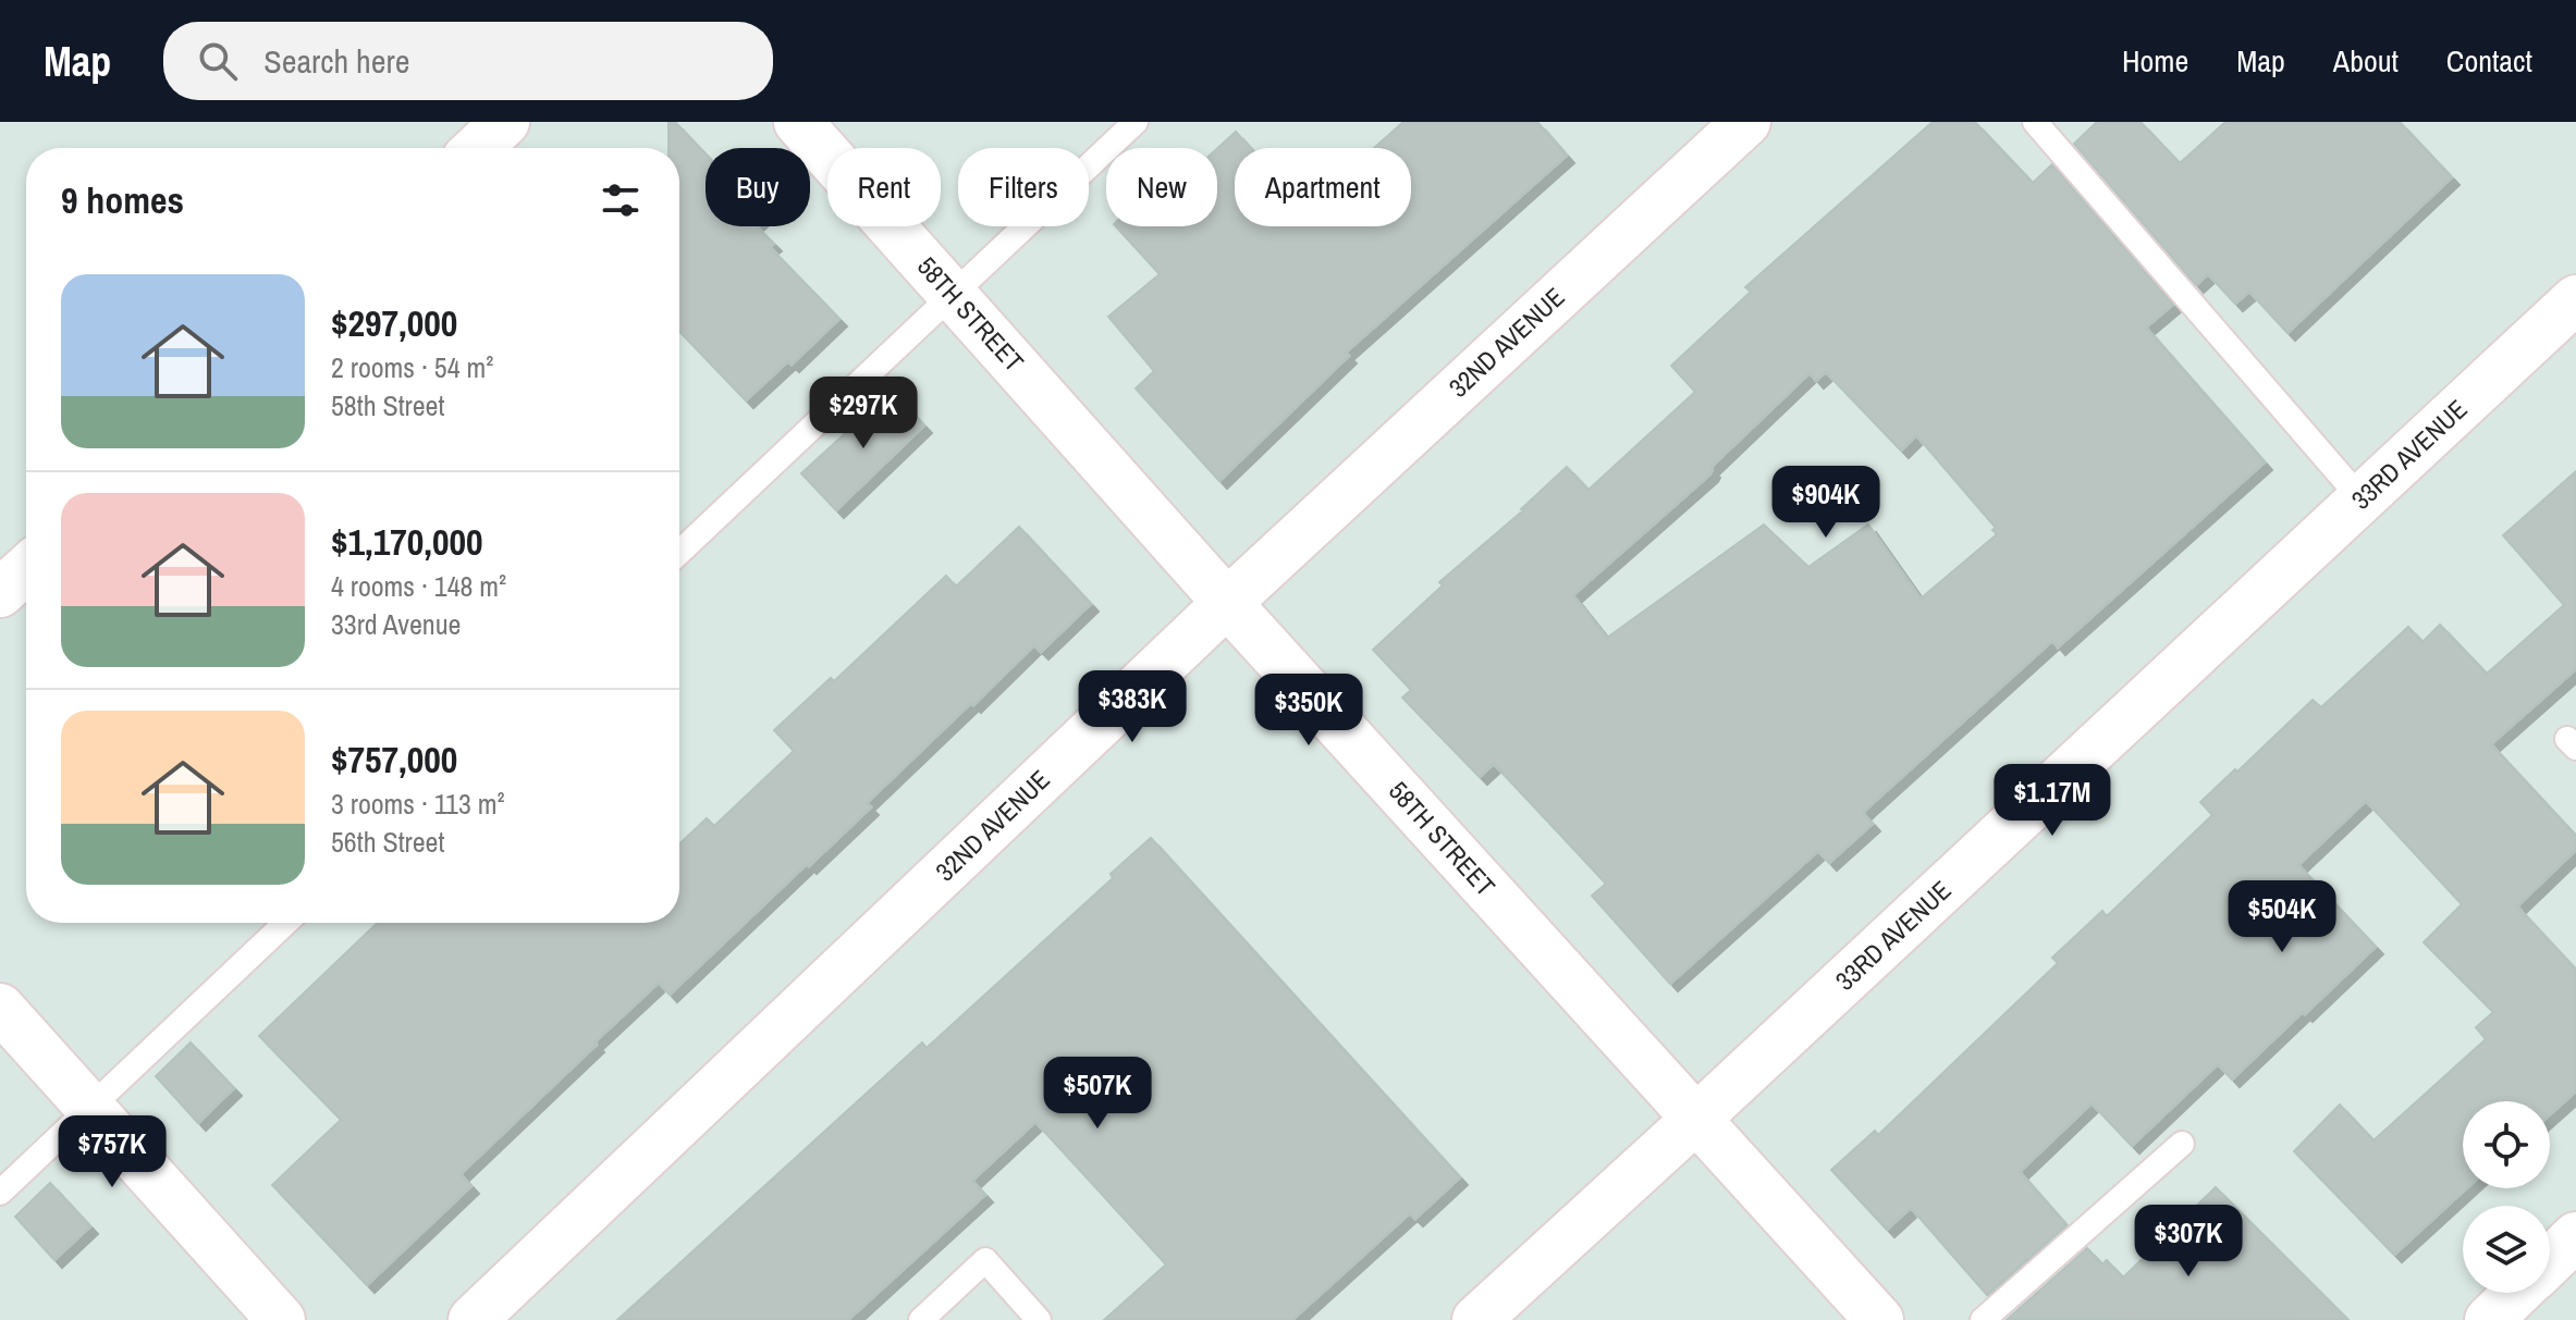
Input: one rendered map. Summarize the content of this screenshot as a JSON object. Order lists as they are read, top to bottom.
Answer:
{
  "streets": {
    "street": ["58TH STREET", "32ND AVENUE", "33RD AVENUE"]
  },
  "crossings": [
    ["58TH STREET", "32ND AVENUE"],
    ["58TH STREET", "33RD AVENUE"]
  ],
  "page": {
    "header": "Map",
    "search": "Search here",
    "nav": [
      "Home",
      "Map",
      "About",
      "Contact"
    ],
    "chip": [
      "Buy",
      "Rent",
      "Filters",
      "New",
      "Apartment"
    ],
    "heading": "9 homes",
    "list": [
      {
        "name": "$297,000",
        "note": "2 rooms · 54 m² · 58th Street"
      },
      {
        "name": "$1,170,000",
        "note": "4 rooms · 148 m² · 33rd Avenue"
      },
      {
        "name": "$757,000",
        "note": "3 rooms · 113 m² · 56th Street"
      }
    ],
    "price": [
      "$297K",
      "$904K",
      "$383K",
      "$350K",
      "$1.17M",
      "$504K",
      "$507K",
      "$757K",
      "$307K"
    ]
  }
}
